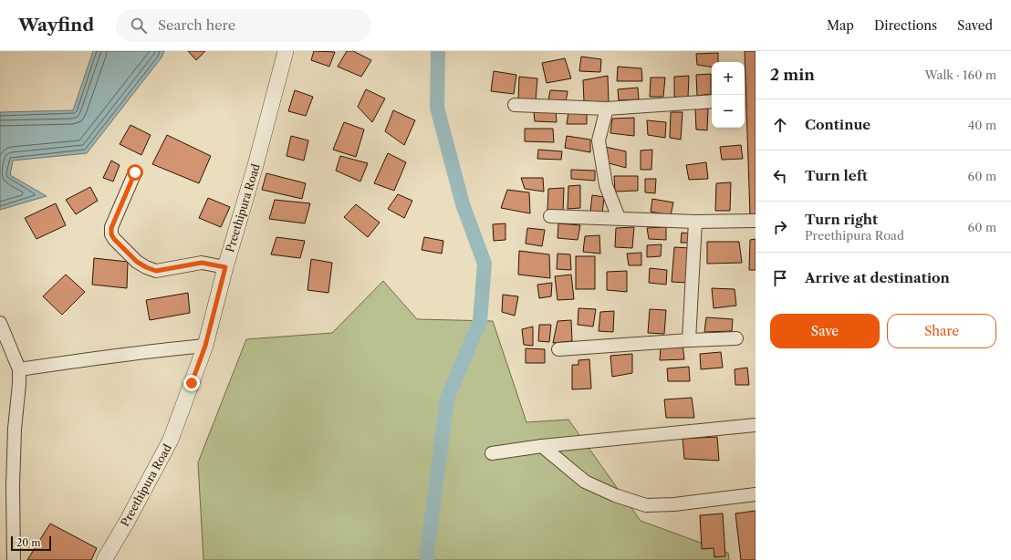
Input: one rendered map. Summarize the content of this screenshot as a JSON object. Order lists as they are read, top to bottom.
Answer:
{
  "streets": {
    "street": ["Preethipura Road"]
  },
  "scale_bar": "20 m",
  "page": {
    "header": "Wayfind",
    "search": "Search here",
    "nav": ["Map", "Directions", "Saved"],
    "heading": ["2 min", "Walk · 160 m"],
    "map_buttons": ["+", "−"],
    "list": [
      ["Continue", "40 m"],
      ["Turn left", "60 m"],
      ["Turn right", "Preethipura Road", "60 m"],
      "Arrive at destination"
    ],
    "buttons": ["Save", "Share"],
    "scale": "20 m"
  }
}
